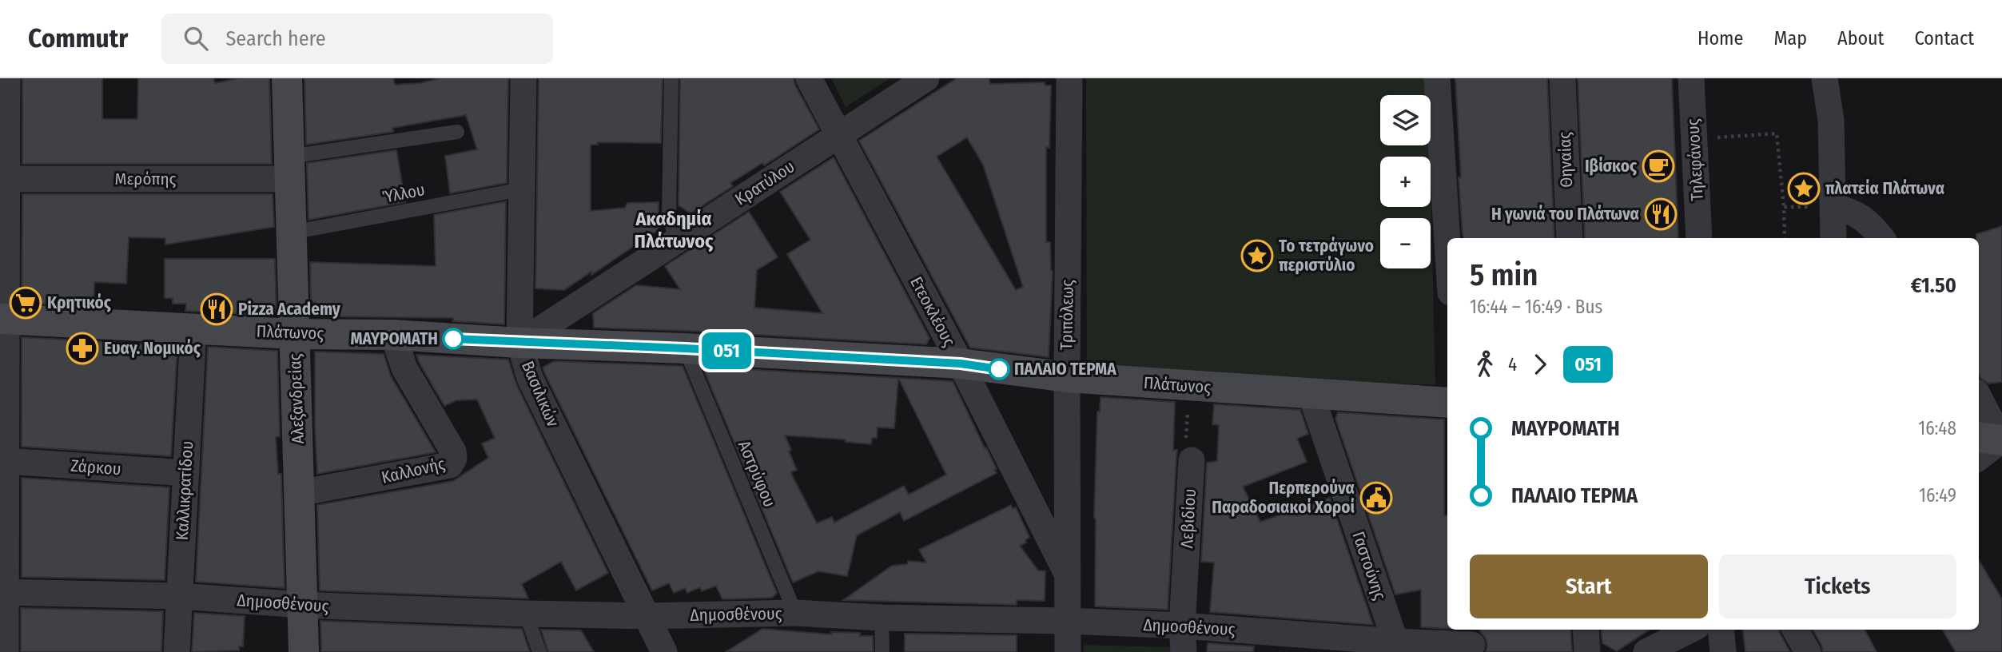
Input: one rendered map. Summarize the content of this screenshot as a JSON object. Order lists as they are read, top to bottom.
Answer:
{
  "streets": {
    "street": [
      "Θηναίας",
      "Τηλεφάνους",
      "Μερόπης",
      "Κρατύλου",
      "Ετεοκλέους",
      "Τριπόλεως",
      "Πλάτωνος",
      "Βασιλικών",
      "Αλεξανδρείας",
      "Ζάρκου",
      "Καλλονής",
      "Καλλικρατίδου",
      "Λεβιδίου",
      "Γαστούνης",
      "Δημοσθένους"
    ],
    "lane": ["Ύλλου", "Αστρύφου"]
  },
  "crossings": [
    ["Μερόπης", "Αλεξανδρείας"],
    ["Κρατύλου", "Ετεοκλέους"],
    ["Κρατύλου", "Πλάτωνος"],
    ["Κρατύλου", "Βασιλικών"],
    ["Ύλλου", "Βασιλικών"],
    ["Ύλλου", "Αλεξανδρείας"],
    ["Ετεοκλέους", "Τριπόλεως"],
    ["Ετεοκλέους", "Πλάτωνος"],
    ["Τριπόλεως", "Πλάτωνος"],
    ["Τριπόλεως", "Δημοσθένους"],
    ["Πλάτωνος", "Βασιλικών"],
    ["Πλάτωνος", "Αλεξανδρείας"],
    ["Πλάτωνος", "Καλλονής"],
    ["Πλάτωνος", "Αστρύφου"],
    ["Πλάτωνος", "Καλλικρατίδου"],
    ["Πλάτωνος", "Γαστούνης"],
    ["Βασιλικών", "Δημοσθένους"],
    ["Αλεξανδρείας", "Καλλονής"],
    ["Αλεξανδρείας", "Δημοσθένους"],
    ["Ζάρκου", "Καλλικρατίδου"],
    ["Αστρύφου", "Δημοσθένους"],
    ["Καλλικρατίδου", "Δημοσθένους"],
    ["Λεβιδίου", "Δημοσθένους"],
    ["Γαστούνης", "Δημοσθένους"]
  ],
  "districts": ["Ακαδημία Πλάτωνος"],
  "places": {
    "cafe": ["Ιβίσκος"],
    "place": ["πλατεία Πλάτωνα", "Το τετράγωνο περιστύλιο"],
    "restaurant": ["Η γωνιά του Πλάτωνα", "Pizza Academy"],
    "supermarket": ["Κρητικός"],
    "other": ["ΜΑΥΡΟΜΑΤΗ", "ΠΑΛΑΙΟ ΤΕΡΜΑ"],
    "pharmacy": ["Ευαγ. Νομικός"],
    "public building": ["Περπερούνα Παραδοσιακοί Χοροί"]
  },
  "lines": ["bus line 051"],
  "page": {
    "header": "Commutr",
    "search": "Search here",
    "nav": [
      "Home",
      "Map",
      "About",
      "Contact"
    ],
    "on_map": "051",
    "map_buttons": ["+", "−"],
    "heading": ["5 min", "16:44 – 16:49 · Bus", "€1.50"],
    "legs": ["4", "051"],
    "list": [
      {
        "name": "ΜΑΥΡΟΜΑΤΗ",
        "value": "16:48"
      },
      {
        "name": "ΠΑΛΑΙΟ ΤΕΡΜΑ",
        "value": "16:49"
      }
    ],
    "buttons": ["Start", "Tickets"]
  }
}
